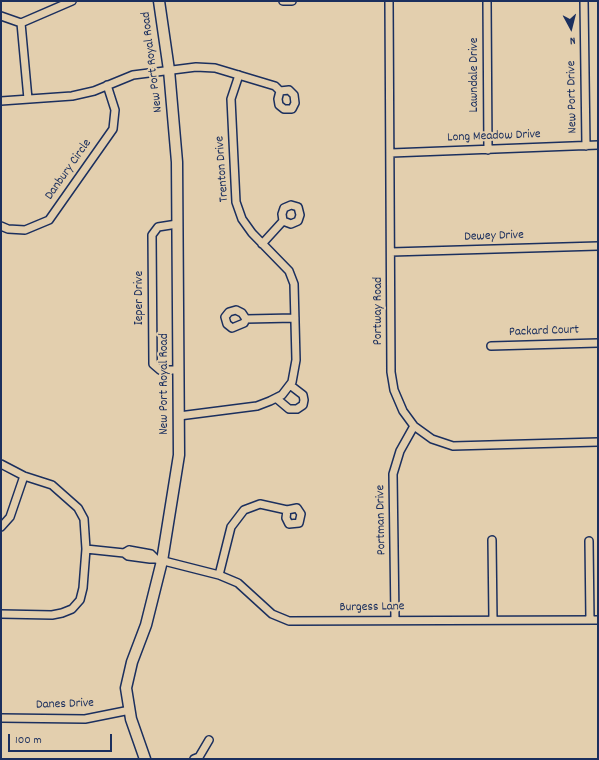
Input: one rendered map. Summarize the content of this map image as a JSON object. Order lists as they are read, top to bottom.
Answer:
{
  "streets": {
    "street": [
      "New Port Royal Road",
      "Lawndale Drive",
      "New Port Drive",
      "Long Meadow Drive",
      "Trenton Drive",
      "Danbury Circle",
      "Dewey Drive",
      "Ieper Drive",
      "Portway Road",
      "Packard Court",
      "Portman Drive",
      "Burgess Lane",
      "Danes Drive"
    ]
  },
  "crossings": [
    ["New Port Royal Road", "Ieper Drive"],
    ["New Port Royal Road", "Burgess Lane"],
    ["New Port Royal Road", "Danes Drive"],
    ["Lawndale Drive", "Long Meadow Drive"],
    ["New Port Drive", "Long Meadow Drive"],
    ["Long Meadow Drive", "Portway Road"],
    ["Dewey Drive", "Portway Road"],
    ["Portway Road", "Portman Drive"],
    ["Portman Drive", "Burgess Lane"]
  ],
  "scale_bar": "100 m",
  "north": "bottom"
}
